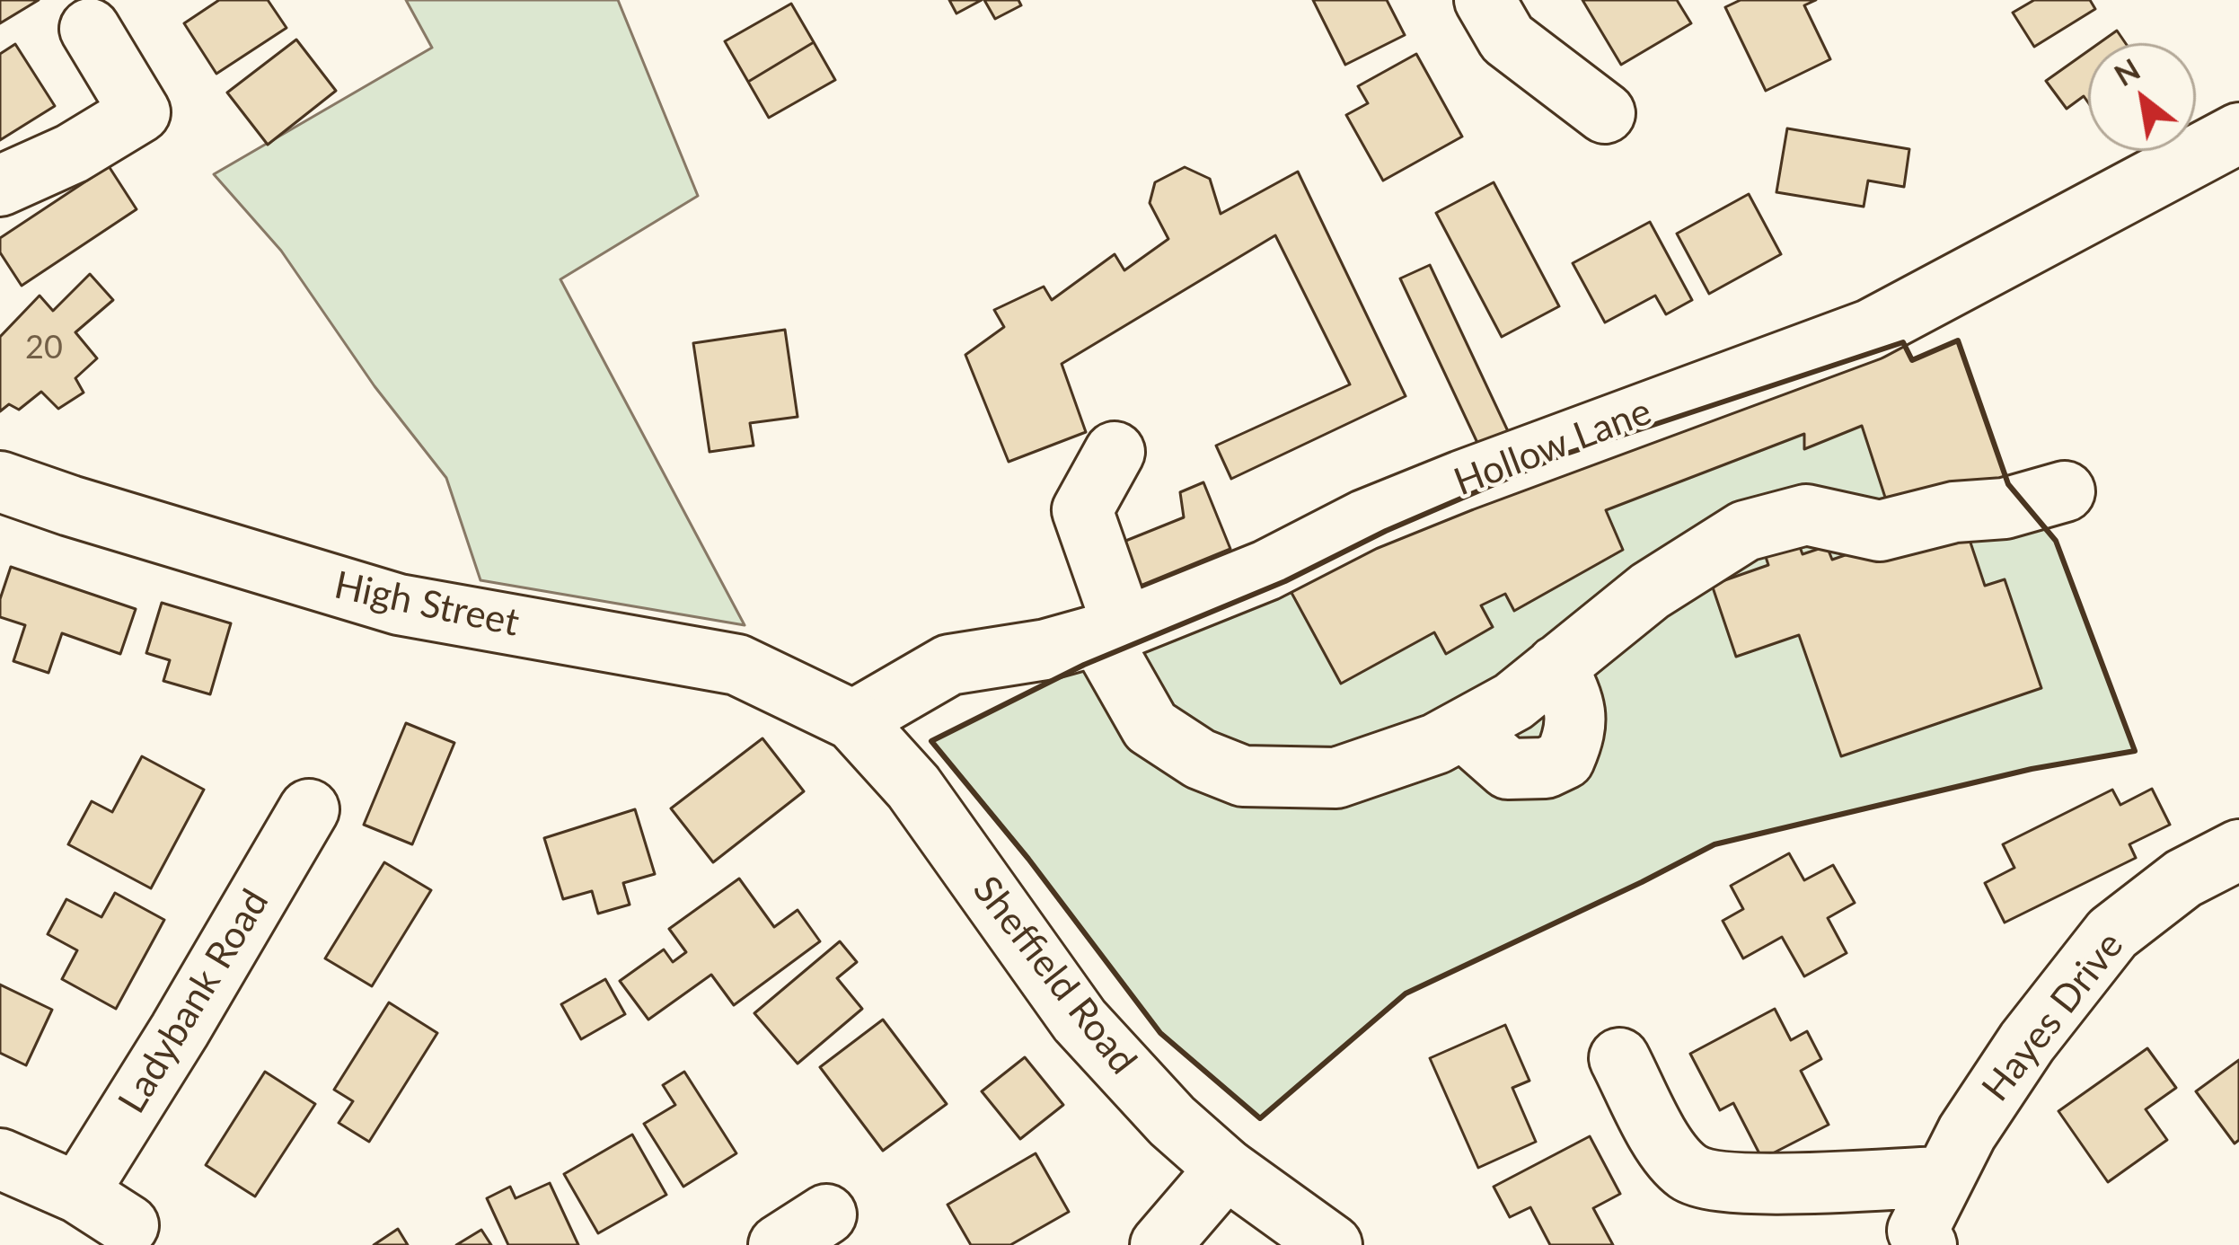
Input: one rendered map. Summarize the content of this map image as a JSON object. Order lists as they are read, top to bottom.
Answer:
{
  "streets": {
    "street": [
      "Hollow Lane",
      "High Street",
      "Sheffield Road",
      "Ladybank Road",
      "Hayes Drive"
    ]
  },
  "crossings": [
    ["Hollow Lane", "High Street"],
    ["Hollow Lane", "Sheffield Road"],
    ["High Street", "Sheffield Road"]
  ],
  "house_numbers": ["20"],
  "north": "top left"
}
